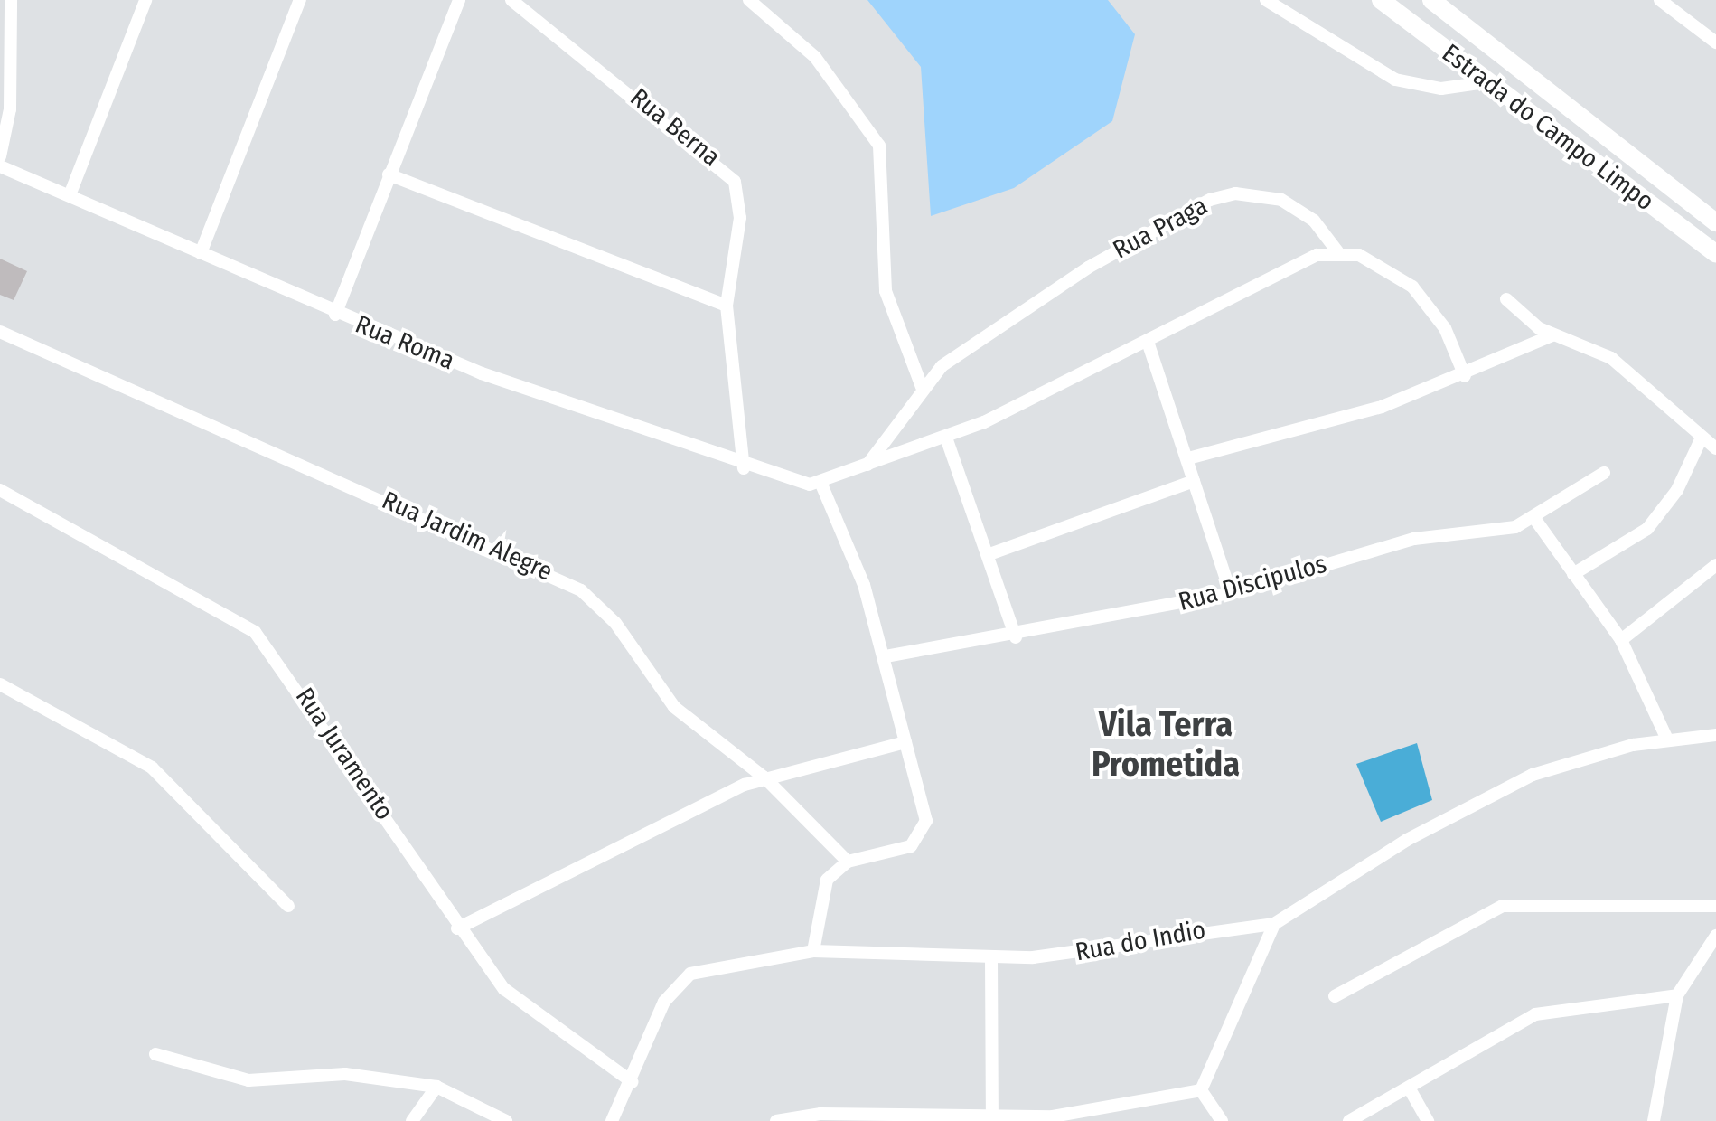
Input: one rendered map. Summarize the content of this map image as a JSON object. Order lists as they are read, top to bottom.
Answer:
{
  "streets": {
    "street": [
      "Rua Berna",
      "Estrada do Campo Limpo",
      "Rua Praga",
      "Rua Roma",
      "Rua Jardim Alegre",
      "Rua Discipulos",
      "Rua Juramento",
      "Rua do Indio"
    ]
  },
  "crossings": [
    ["Rua Berna", "Rua Roma"],
    ["Rua Juramento", "Rua do Indio"]
  ],
  "districts": ["Vila Terra Prometida"]
}
